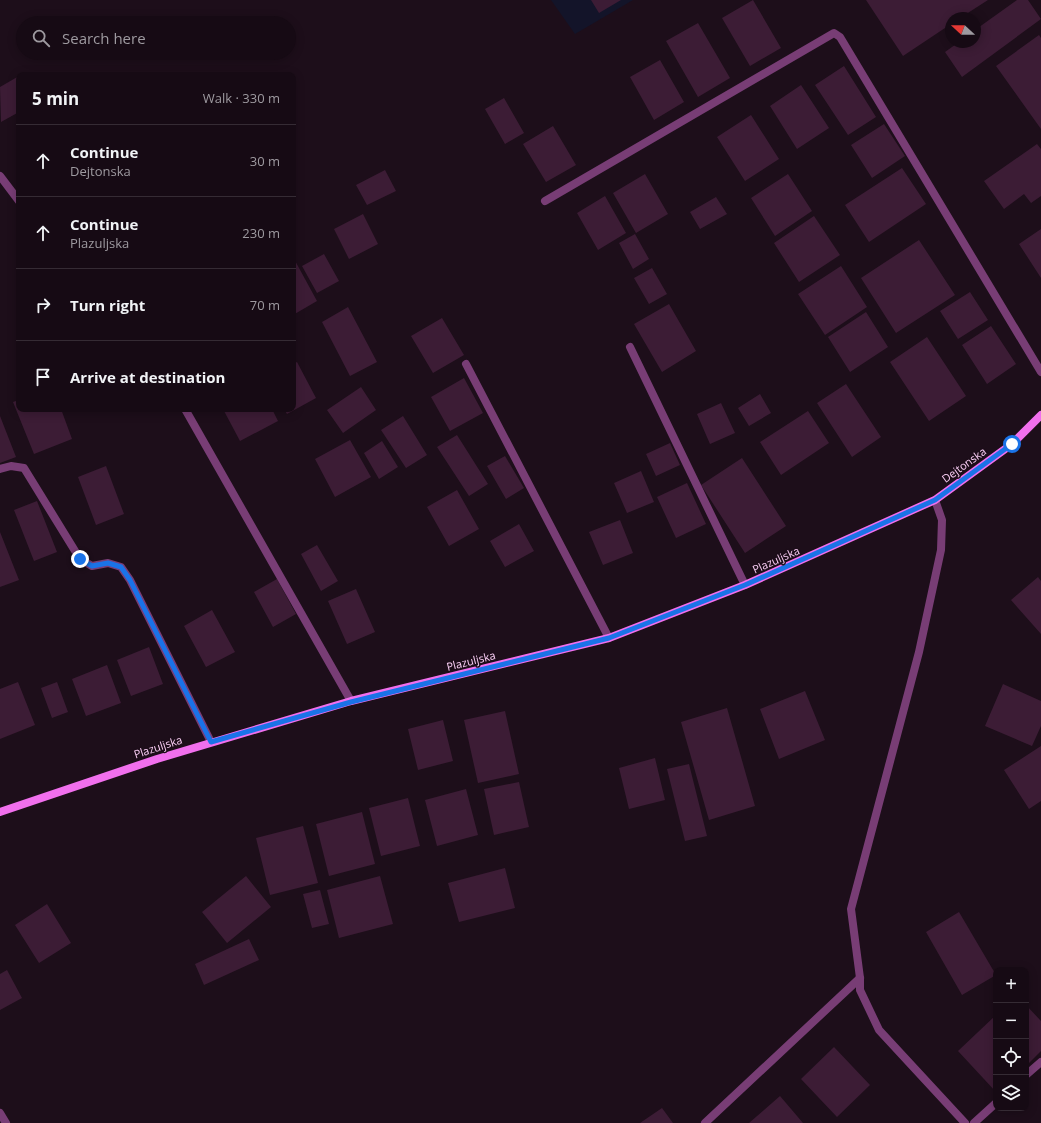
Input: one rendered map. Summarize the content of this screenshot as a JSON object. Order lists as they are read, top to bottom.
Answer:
{
  "streets": {
    "main road": ["Dejtonska", "Plazuljska"]
  },
  "crossings": [
    ["Dejtonska", "Plazuljska"]
  ],
  "north": "left",
  "page": {
    "search": "Search here",
    "heading": ["5 min", "Walk · 330 m"],
    "list": [
      ["Continue", "Dejtonska", "30 m"],
      ["Continue", "Plazuljska", "230 m"],
      ["Turn right", "70 m"],
      "Arrive at destination"
    ],
    "map_buttons": ["+", "−"]
  }
}
